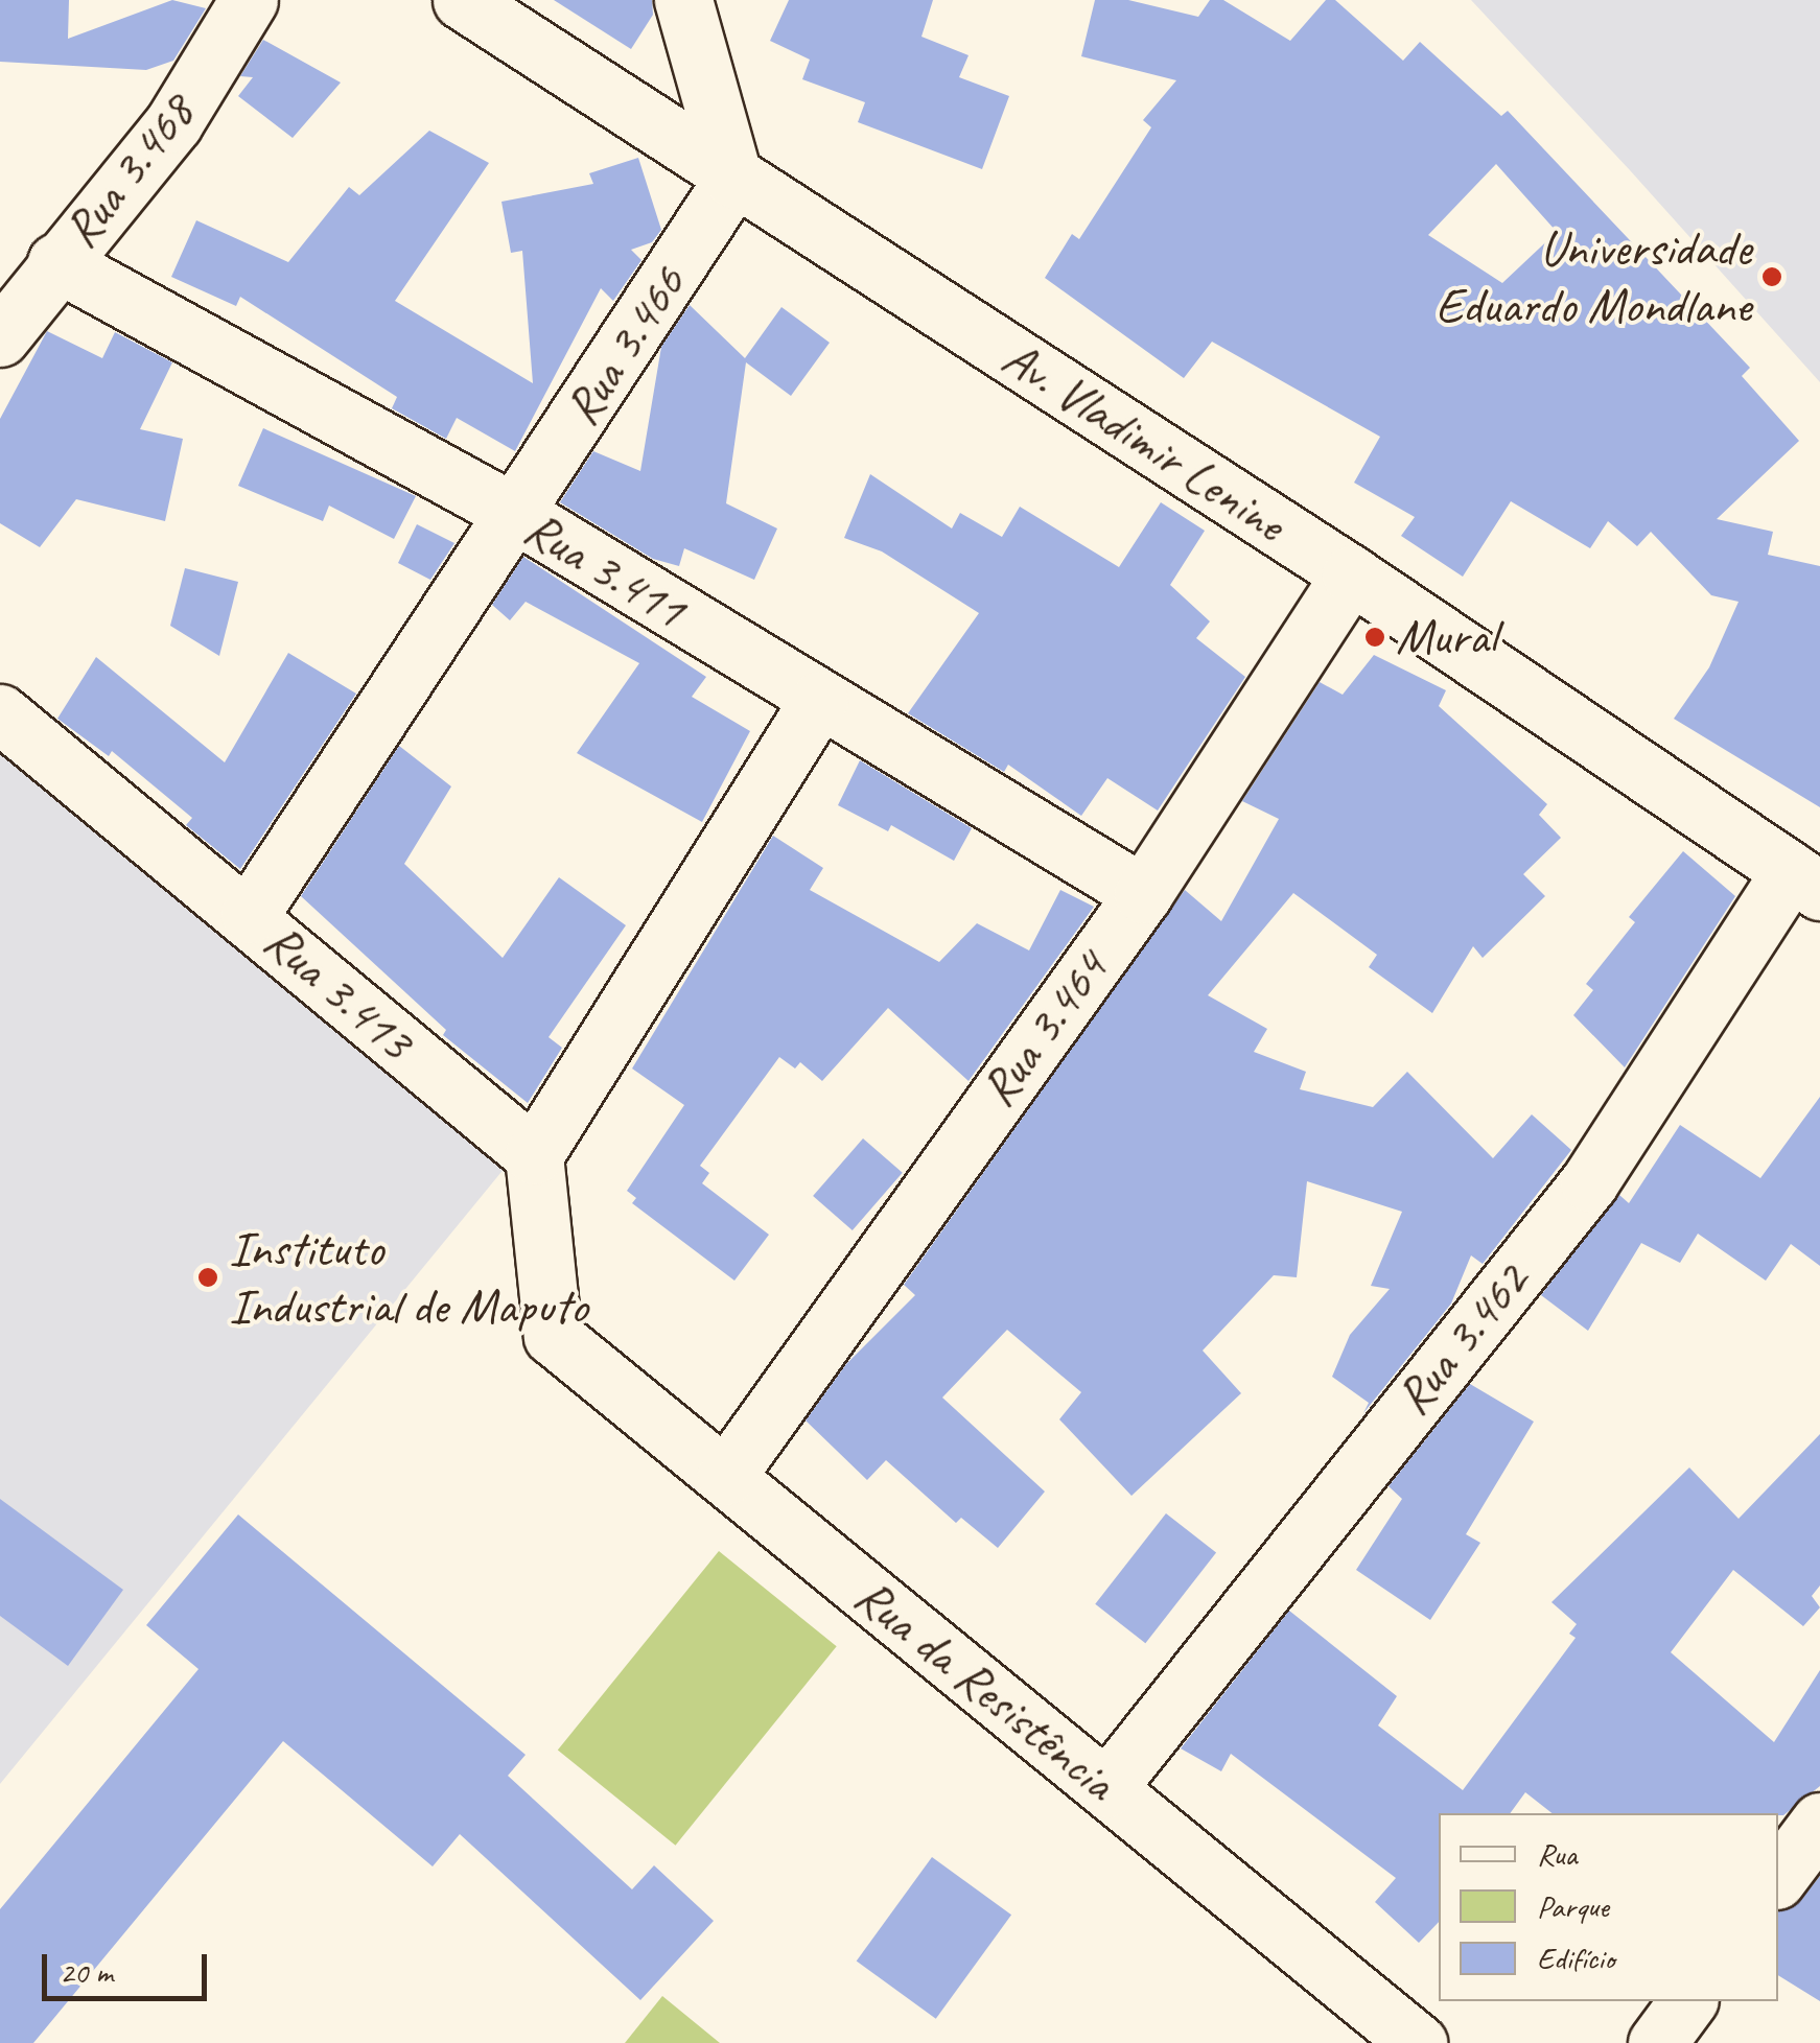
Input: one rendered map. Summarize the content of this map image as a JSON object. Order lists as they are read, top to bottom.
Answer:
{
  "streets": {
    "street": [
      "Rua 3.468",
      "Rua 3.466",
      "Av. Vladimir Lenine",
      "Rua 3.411",
      "Rua 3.413",
      "Rua 3.464",
      "Rua 3.462",
      "Rua da Resistência"
    ]
  },
  "crossings": [
    ["Rua 3.468", "Rua 3.411"],
    ["Rua 3.466", "Av. Vladimir Lenine"],
    ["Rua 3.466", "Rua 3.411"],
    ["Rua 3.466", "Rua 3.413"],
    ["Av. Vladimir Lenine", "Rua 3.464"],
    ["Av. Vladimir Lenine", "Rua 3.462"],
    ["Rua 3.411", "Rua 3.464"],
    ["Rua 3.413", "Rua da Resistência"],
    ["Rua 3.464", "Rua da Resistência"],
    ["Rua 3.462", "Rua da Resistência"]
  ],
  "places": ["Universidade Eduardo Mondlane", "Mural", "Instituto Industrial de Maputo"],
  "legend": ["Rua", "Parque", "Edifício"],
  "scale_bar": "20 m"
}
